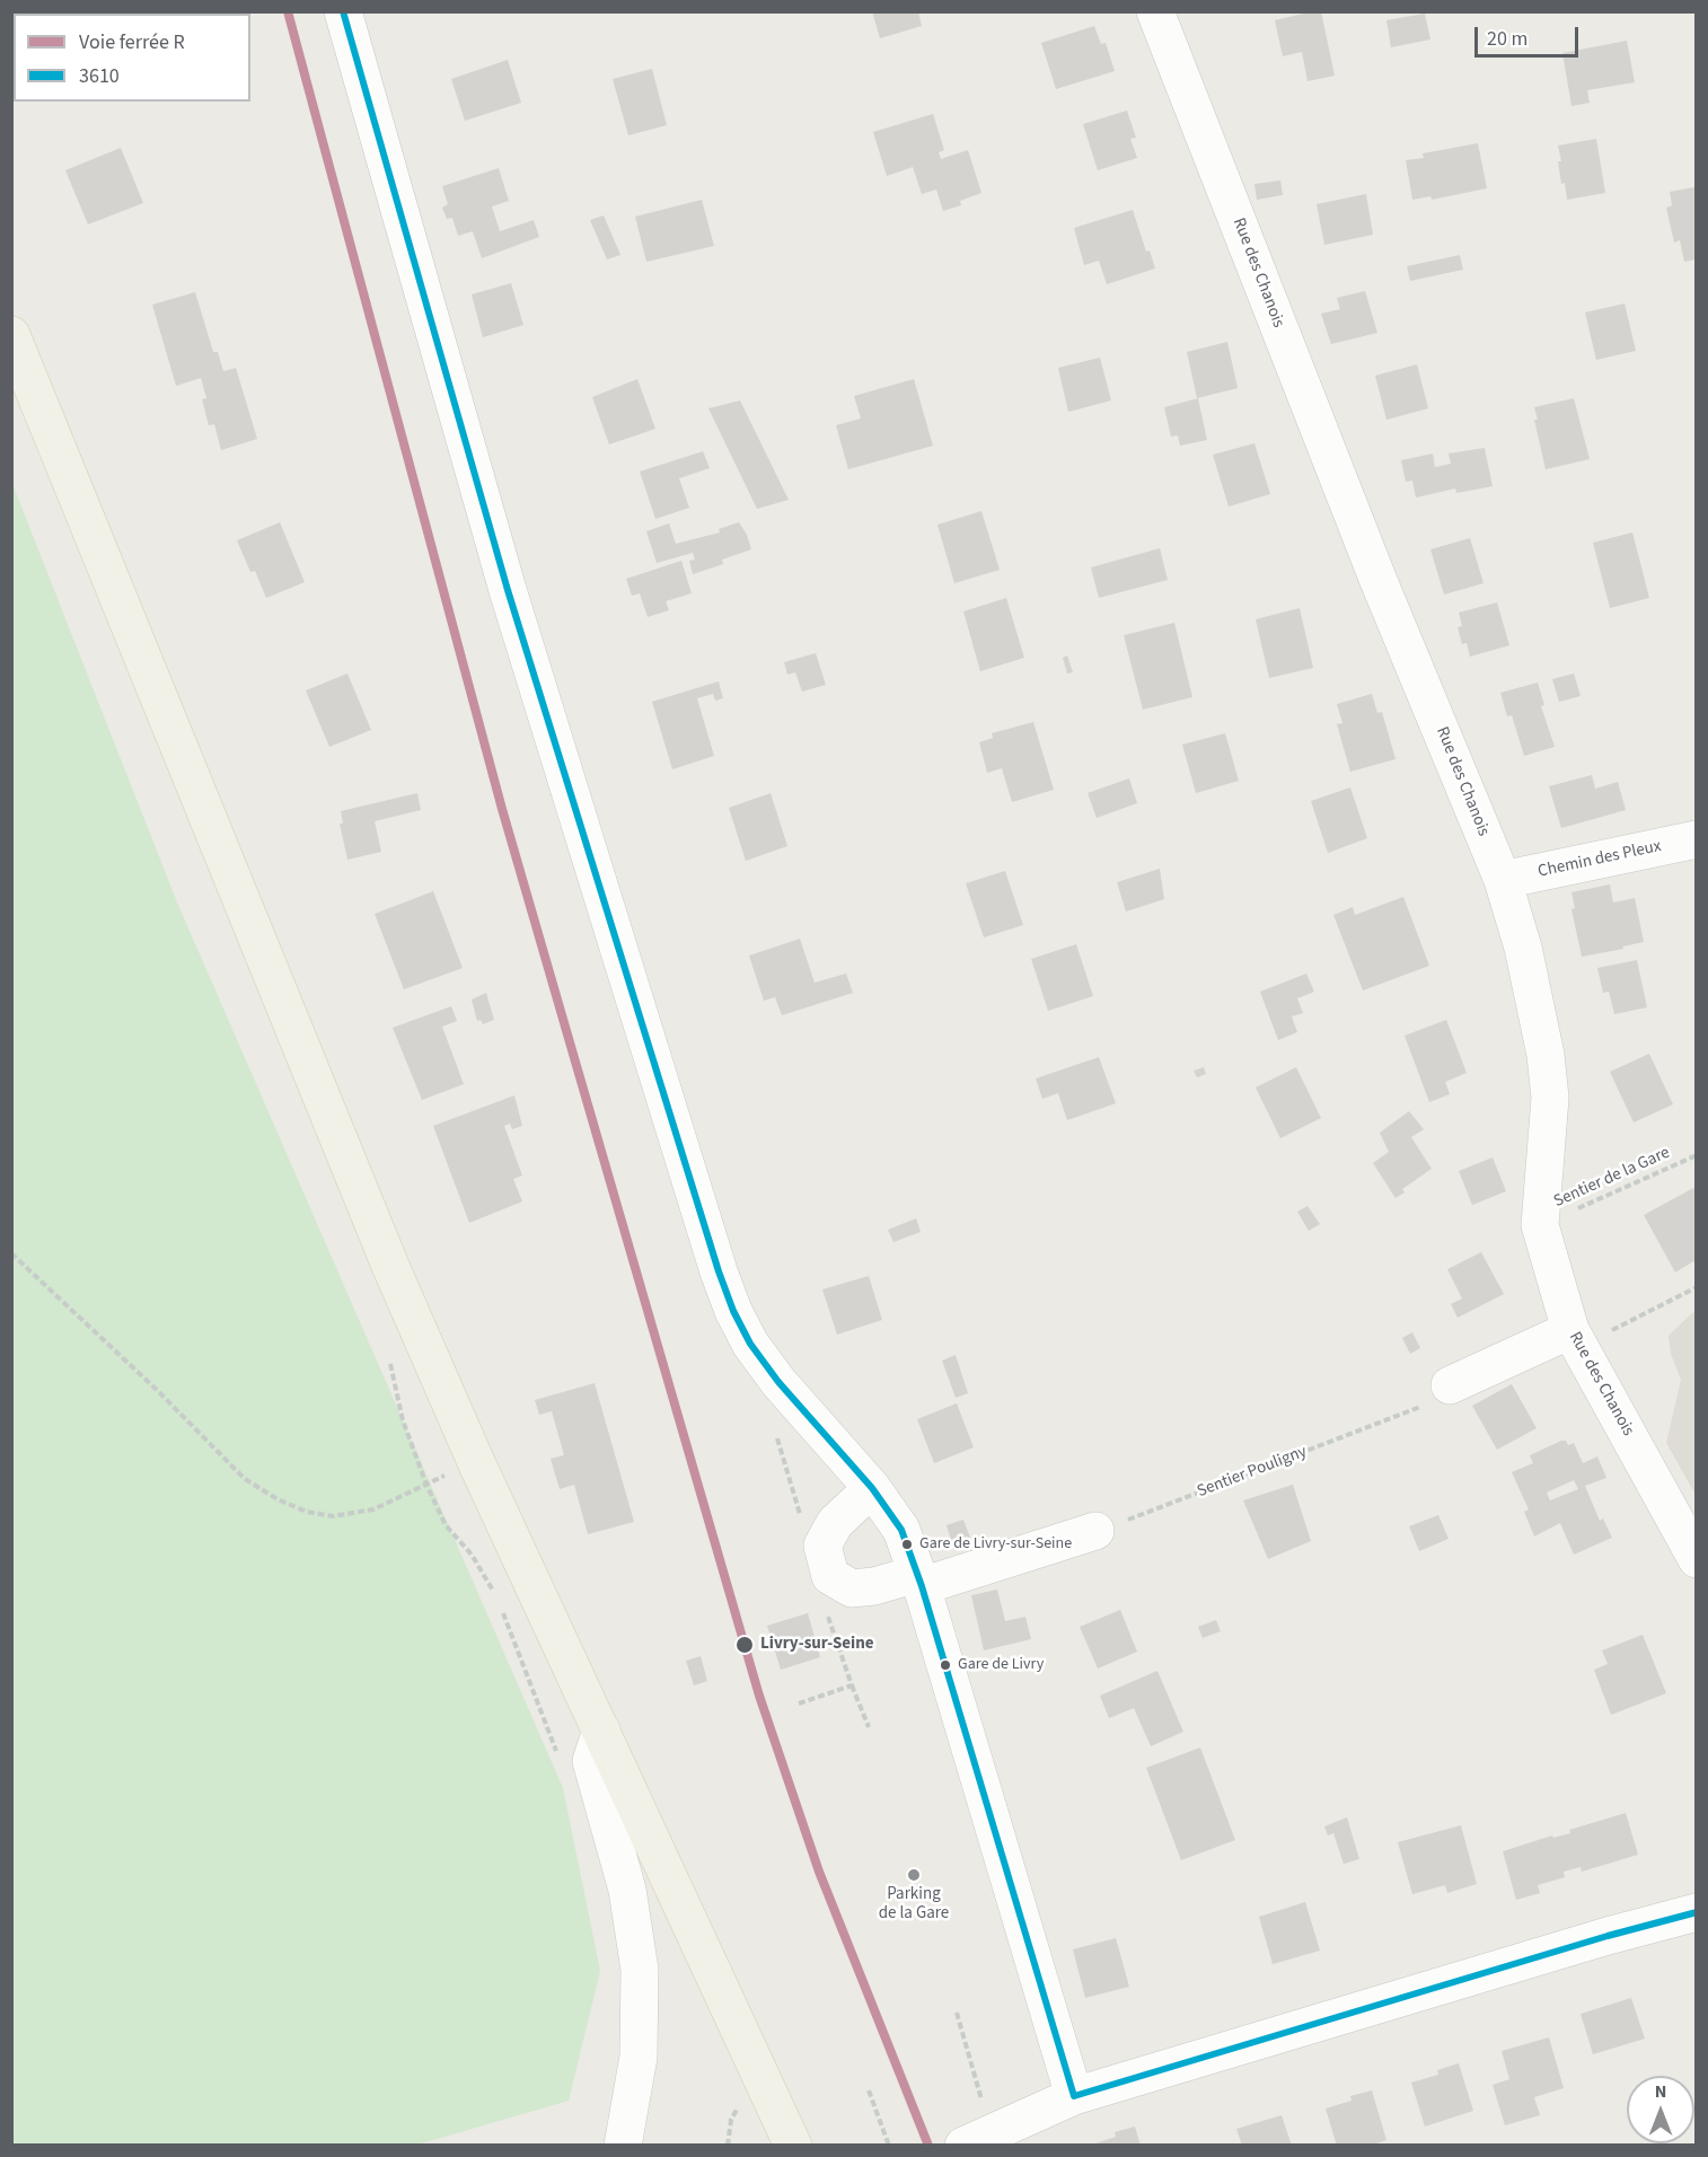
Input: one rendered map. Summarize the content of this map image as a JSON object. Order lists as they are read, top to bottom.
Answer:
{
  "streets": {
    "street": ["Rue des Chanois", "Chemin des Pleux"],
    "path": ["Sentier de la Gare", "Sentier Pouligny"]
  },
  "crossings": [
    ["Rue des Chanois", "Chemin des Pleux"],
    ["Rue des Chanois", "Sentier de la Gare"]
  ],
  "places": [
    "Gare de Livry-sur-Seine",
    "Livry-sur-Seine",
    "Gare de Livry",
    "Parking de la Gare"
  ],
  "lines": ["rail line R", "transit line 3610"],
  "legend": ["Voie ferrée R", "3610"],
  "scale_bar": "20 m",
  "north": "top"
}
